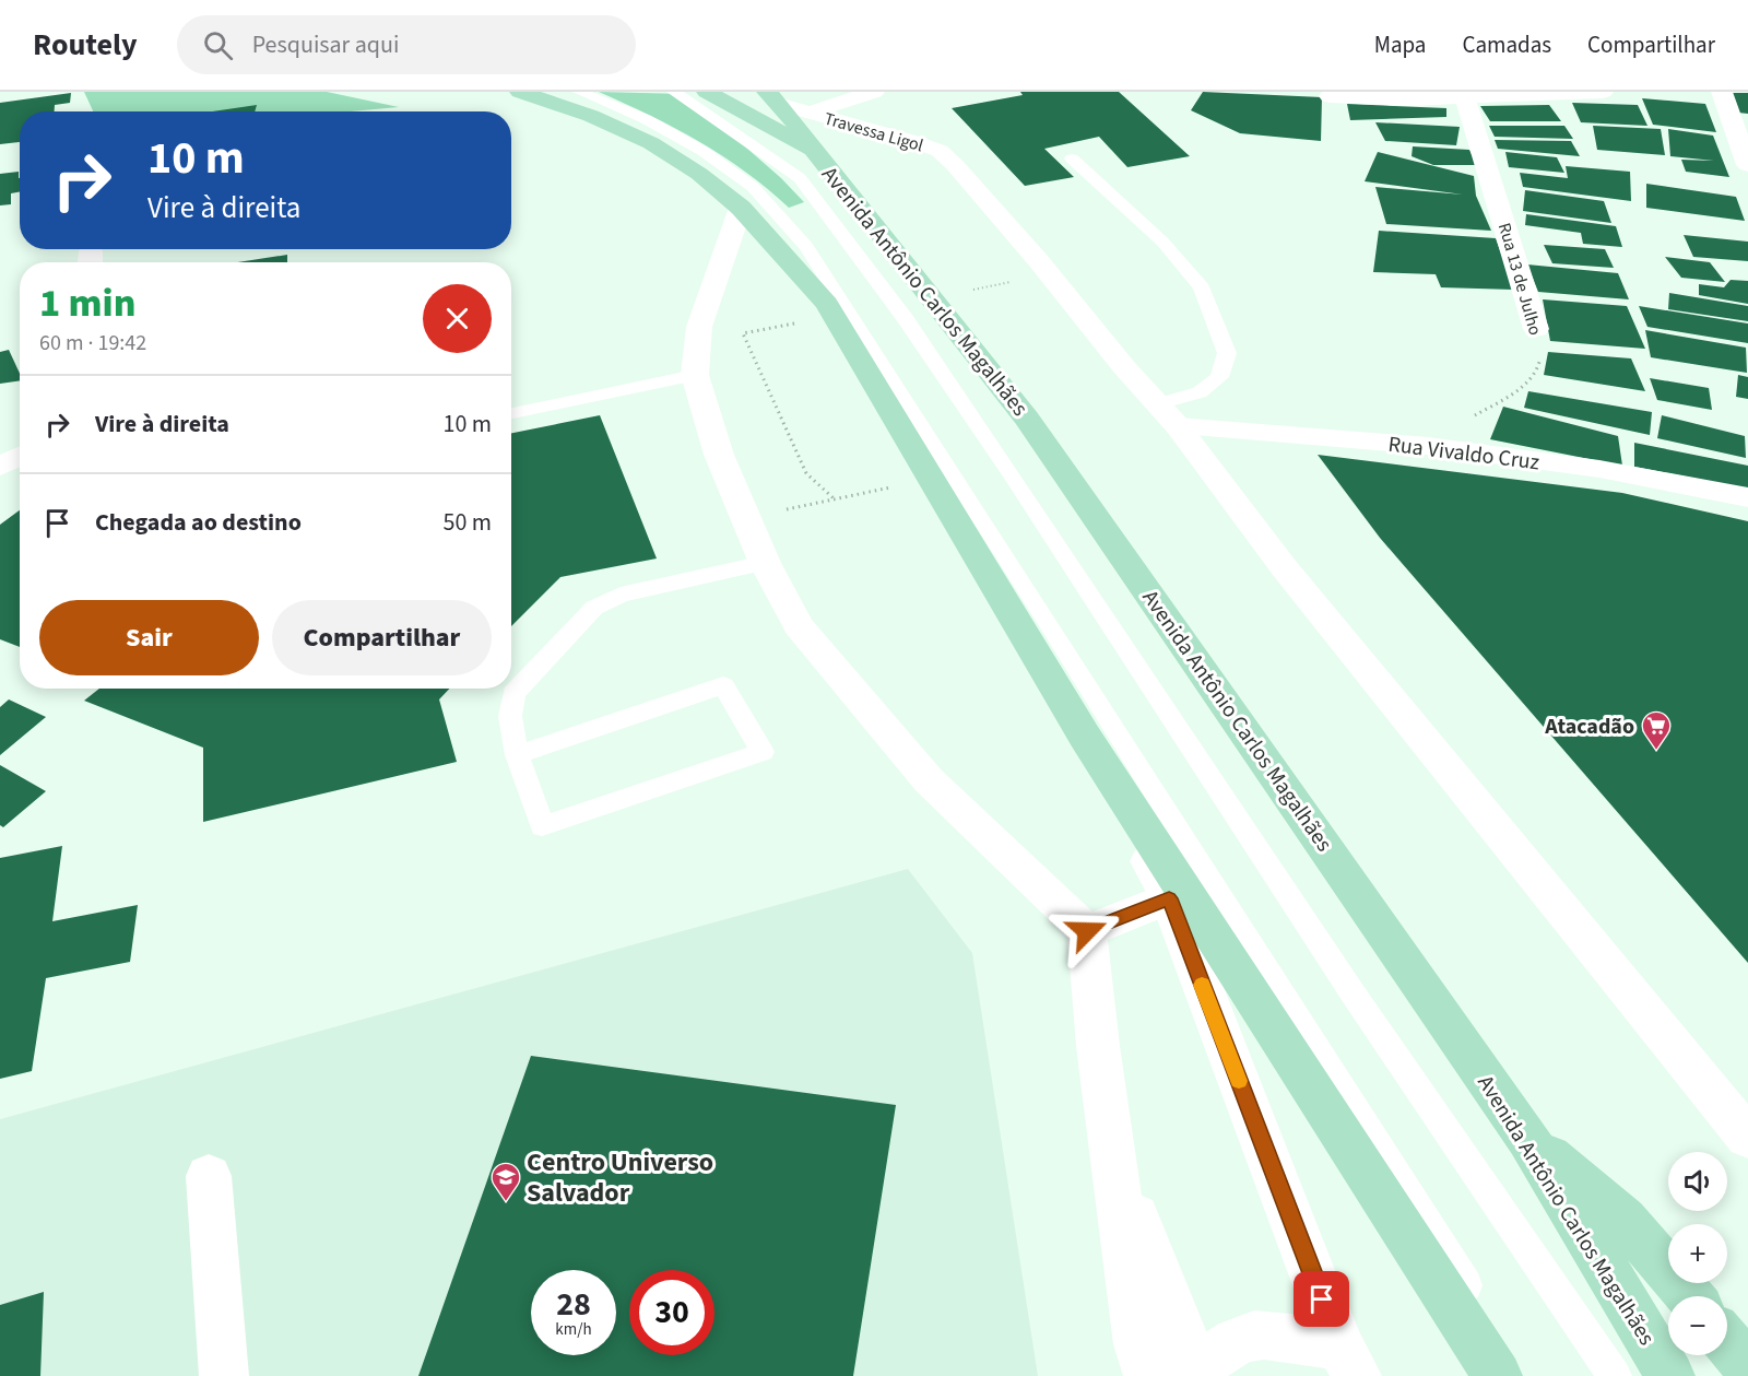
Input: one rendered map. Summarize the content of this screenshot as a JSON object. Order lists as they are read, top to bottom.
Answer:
{
  "streets": {
    "main road": ["Avenida Antônio Carlos Magalhães"],
    "street": ["Travessa Ligol", "Rua 13 de Julho", "Rua Vivaldo Cruz"]
  },
  "crossings": [
    ["Travessa Ligol", "Avenida Antônio Carlos Magalhães"],
    ["Travessa Ligol", "Rua Vivaldo Cruz"],
    ["Rua 13 de Julho", "Rua Vivaldo Cruz"]
  ],
  "places": {
    "supermarket": ["Atacadão"],
    "school or university": ["Centro Universo Salvador"]
  },
  "page": {
    "header": "Routely",
    "search": "Pesquisar aqui",
    "nav": ["Mapa", "Camadas", "Compartilhar"],
    "turn": ["10 m", "Vire à direita"],
    "heading": ["1 min", "60 m · 19:42"],
    "list": [
      {
        "name": "Vire à direita",
        "value": "10 m"
      },
      {
        "name": "Chegada ao destino",
        "value": "50 m"
      }
    ],
    "buttons": ["Sair", "Compartilhar"],
    "map_buttons": ["+", "−"],
    "speed": "28 km/h",
    "limit": "30"
  }
}
